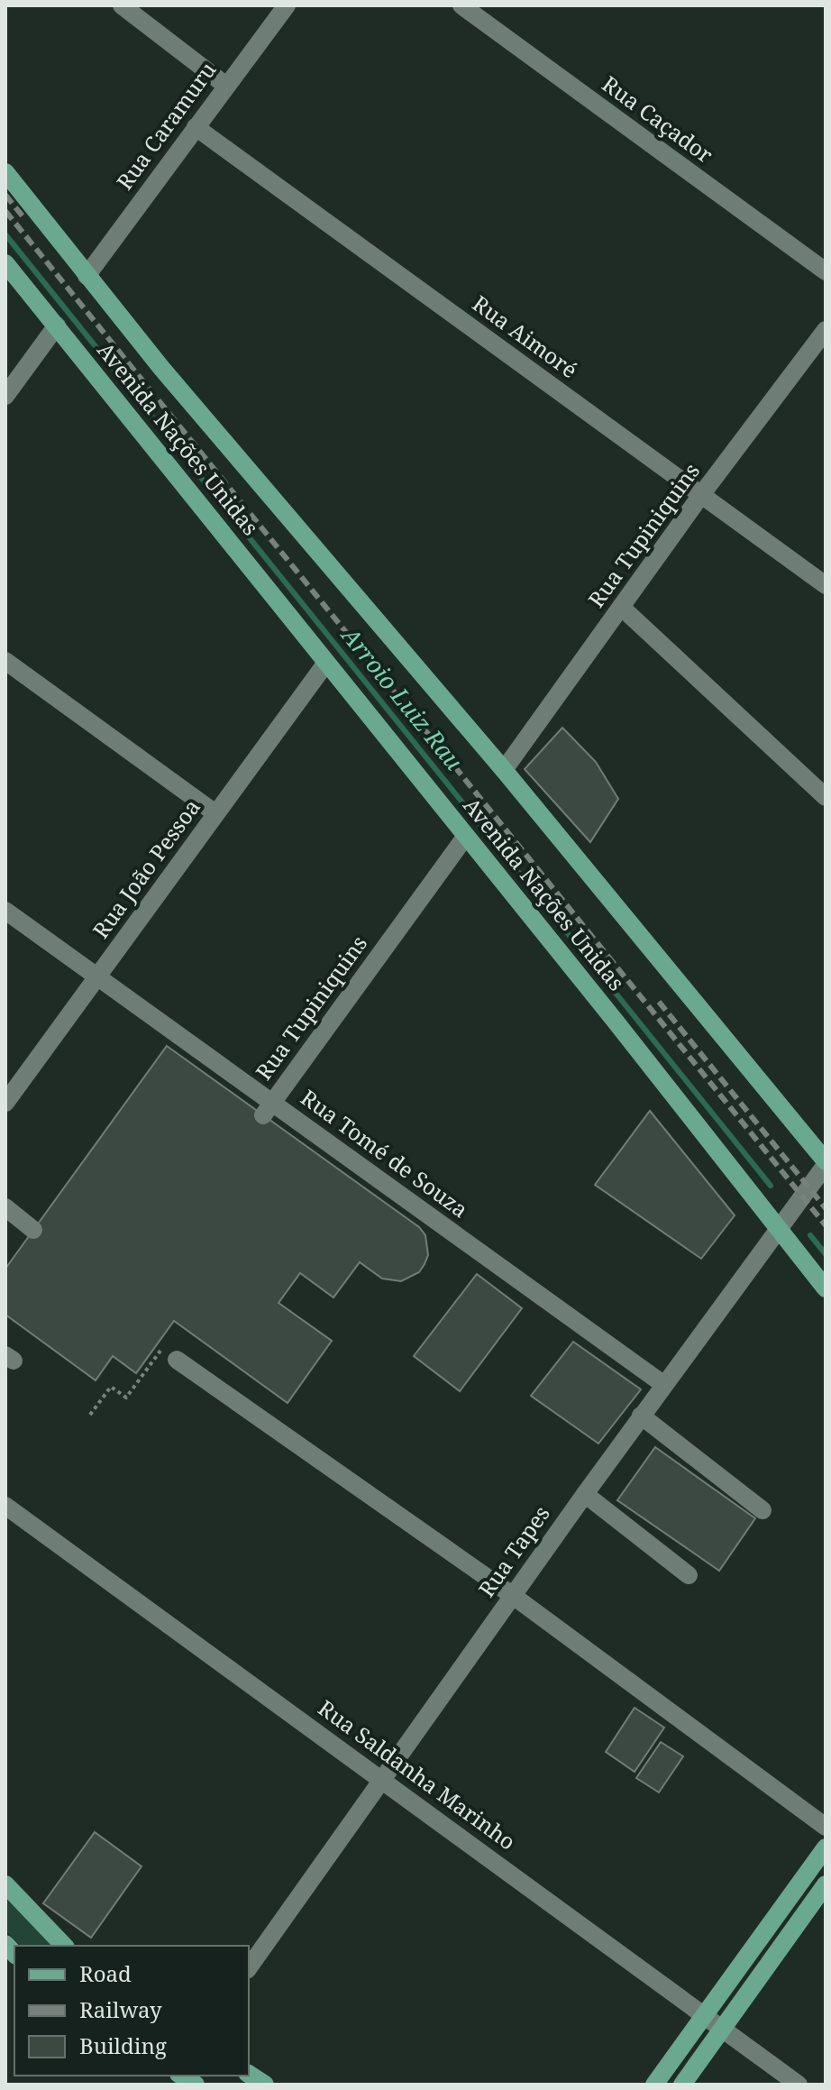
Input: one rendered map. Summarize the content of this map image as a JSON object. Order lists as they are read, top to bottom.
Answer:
{
  "streets": {
    "main road": ["Avenida Nações Unidas"],
    "street": [
      "Rua Caçador",
      "Rua Caramuru",
      "Rua Aimoré",
      "Rua Tupiniquins",
      "Rua João Pessoa",
      "Rua Tomé de Souza",
      "Rua Tapes",
      "Rua Saldanha Marinho"
    ]
  },
  "crossings": [
    ["Rua Caramuru", "Rua Aimoré"],
    ["Rua Caramuru", "Avenida Nações Unidas"],
    ["Rua Aimoré", "Rua Tupiniquins"],
    ["Avenida Nações Unidas", "Rua Tupiniquins"],
    ["Avenida Nações Unidas", "Rua João Pessoa"],
    ["Avenida Nações Unidas", "Rua Tapes"],
    ["Rua Tupiniquins", "Rua Tomé de Souza"],
    ["Rua João Pessoa", "Rua Tomé de Souza"],
    ["Rua Tomé de Souza", "Rua Tapes"],
    ["Rua Tapes", "Rua Saldanha Marinho"]
  ],
  "water": ["Arroio Luiz Rau"],
  "legend": ["Road", "Railway", "Building"]
}
